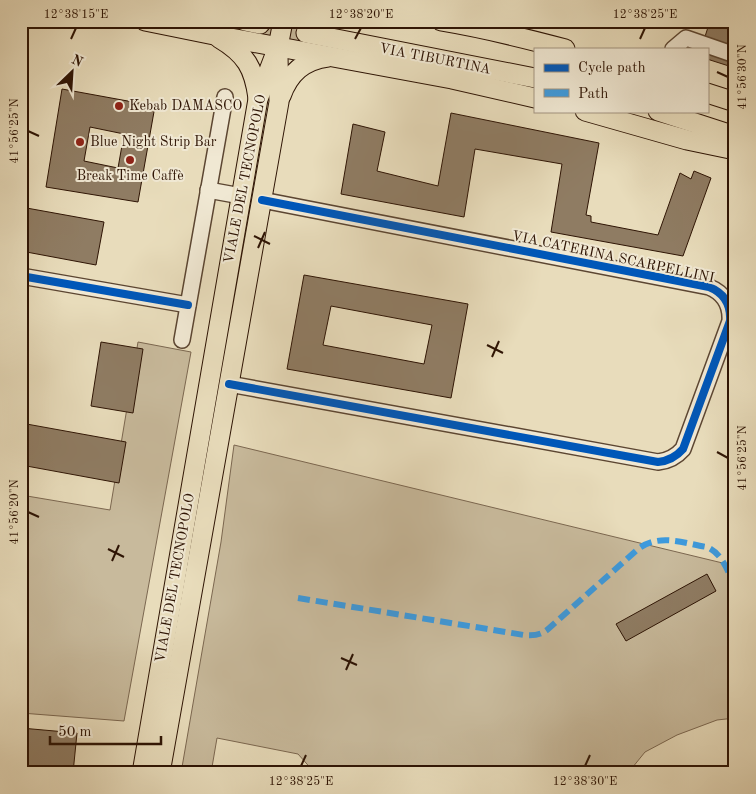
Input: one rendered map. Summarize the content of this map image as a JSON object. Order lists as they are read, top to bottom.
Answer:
{
  "streets": {
    "main road": ["VIA TIBURTINA", "VIALE DEL TECNOPOLO"],
    "street": ["VIA CATERINA SCARPELLINI"]
  },
  "crossings": [
    ["VIALE DEL TECNOPOLO", "VIA CATERINA SCARPELLINI"]
  ],
  "places": ["Kebab DAMASCO", "Blue Night Strip Bar", "Break Time Caffè"],
  "legend": ["Cycle path", "Path"],
  "scale_bar": "50 m",
  "north": "top right",
  "coordinates": [
    "12°38'15\"E",
    "12°38'20\"E",
    "12°38'25\"E",
    "41°56'30\"N",
    "41°56'25\"N",
    "41°56'20\"N",
    "12°38'30\"E"
  ]
}
